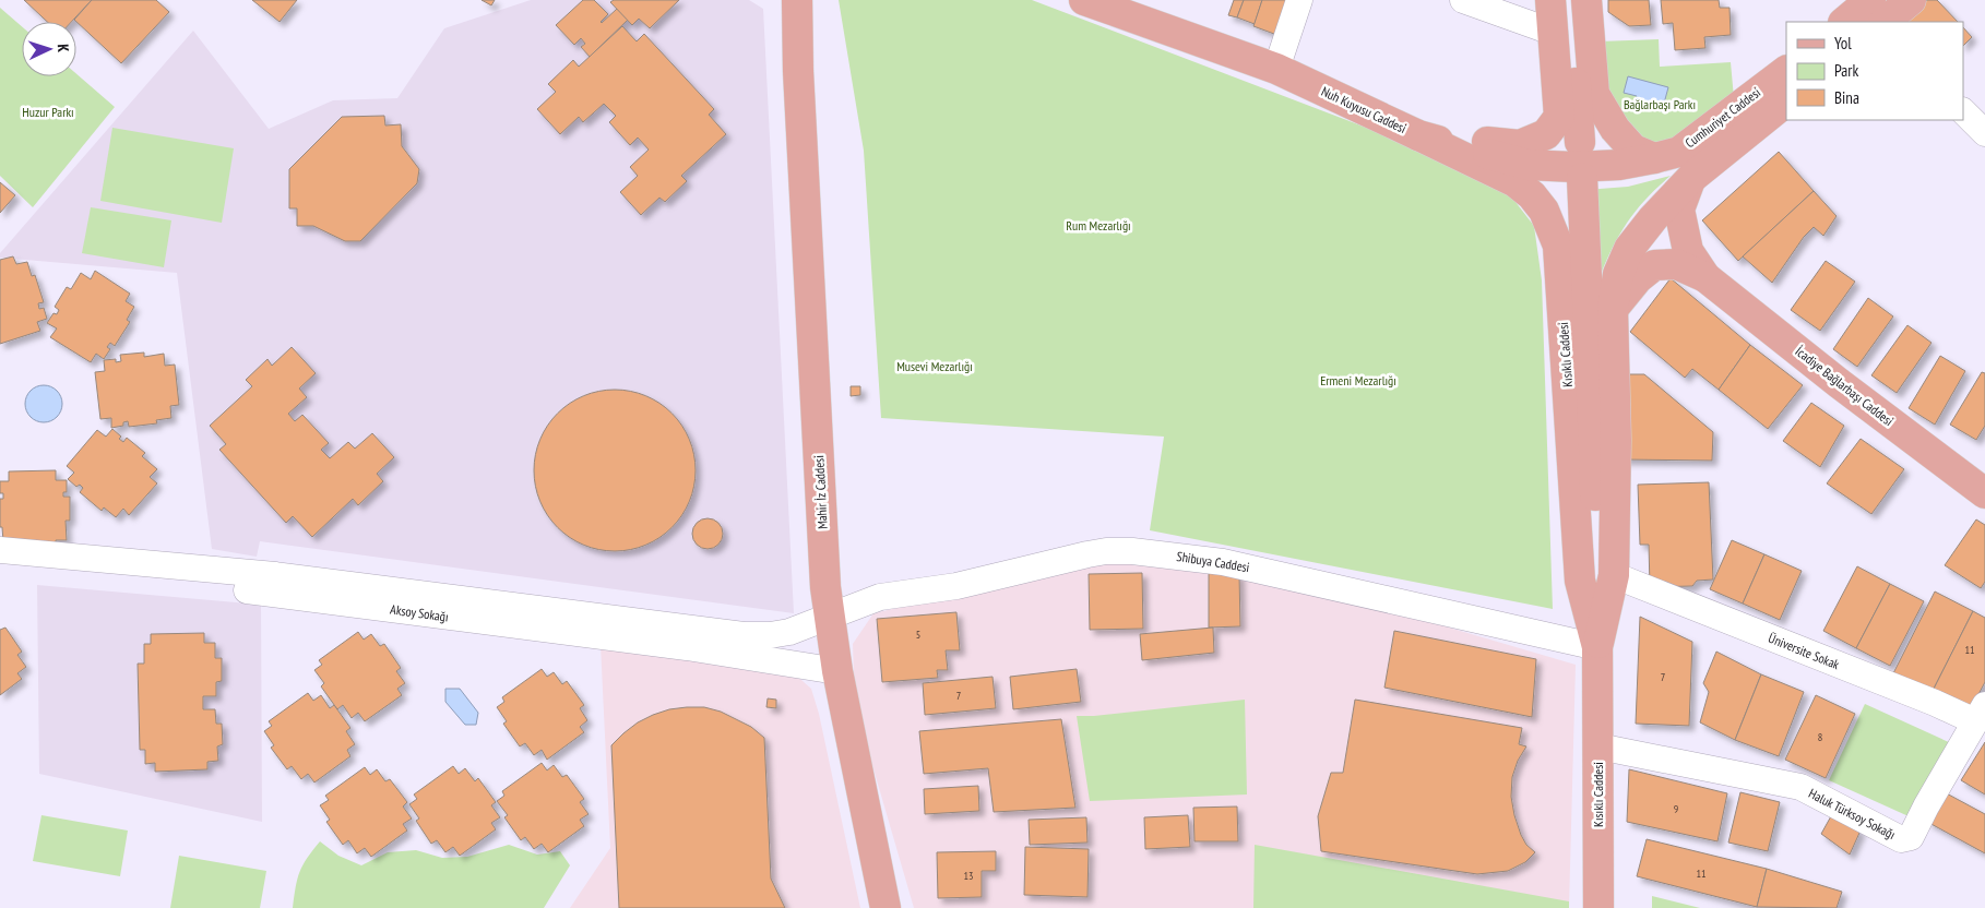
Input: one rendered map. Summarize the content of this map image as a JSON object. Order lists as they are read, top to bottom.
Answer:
{
  "streets": {
    "main road": [
      "Nuh Kuyusu Caddesi",
      "Cumhuriyet Caddesi",
      "Kısıklı Caddesi",
      "İcadiye Bağlarbaşı Caddesi",
      "Mahir İz Caddesi"
    ],
    "street": [
      "Shibuya Caddesi",
      "Aksoy Sokağı",
      "Üniversite Sokak",
      "Haluk Türksoy Sokağı"
    ]
  },
  "crossings": [
    ["Nuh Kuyusu Caddesi", "Cumhuriyet Caddesi"],
    ["Nuh Kuyusu Caddesi", "Kısıklı Caddesi"],
    ["Cumhuriyet Caddesi", "Kısıklı Caddesi"],
    ["Cumhuriyet Caddesi", "İcadiye Bağlarbaşı Caddesi"],
    ["Kısıklı Caddesi", "İcadiye Bağlarbaşı Caddesi"],
    ["Kısıklı Caddesi", "Shibuya Caddesi"],
    ["Kısıklı Caddesi", "Üniversite Sokak"],
    ["Kısıklı Caddesi", "Haluk Türksoy Sokağı"],
    ["Mahir İz Caddesi", "Shibuya Caddesi"],
    ["Mahir İz Caddesi", "Aksoy Sokağı"],
    ["Shibuya Caddesi", "Aksoy Sokağı"],
    ["Üniversite Sokak", "Haluk Türksoy Sokağı"]
  ],
  "parks": [
    "Bağlarbaşı Parkı",
    "Huzur Parkı",
    "Rum Mezarlığı",
    "Musevi Mezarlığı",
    "Ermeni Mezarlığı"
  ],
  "house_numbers": [
    "5",
    "11",
    "7",
    "7",
    "8",
    "9",
    "11",
    "13"
  ],
  "legend": ["Yol", "Park", "Bina"],
  "north": "right"
}
